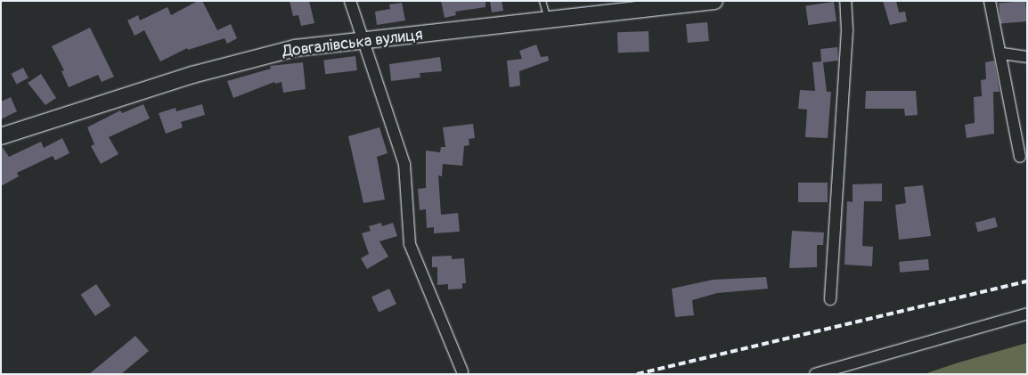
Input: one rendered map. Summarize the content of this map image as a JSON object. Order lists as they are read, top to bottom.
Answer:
{
  "streets": {
    "street": ["Довгалівська вулиця"]
  }
}
